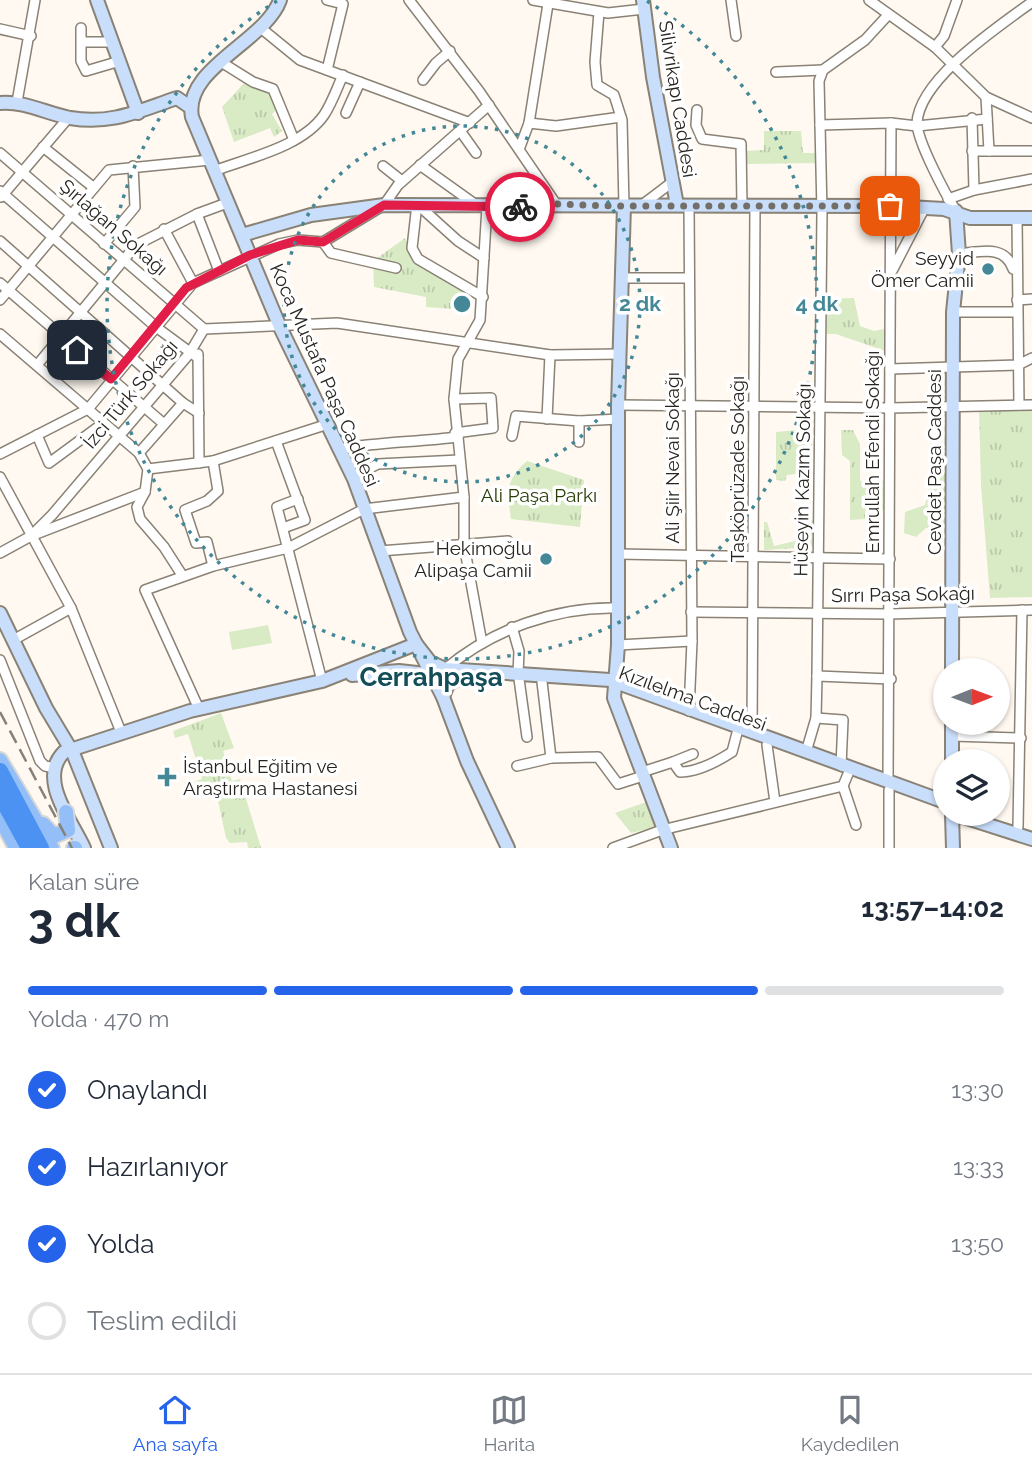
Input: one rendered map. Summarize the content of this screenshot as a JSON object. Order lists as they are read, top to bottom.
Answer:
{
  "streets": {
    "street": [
      "Silivrikapı Caddesi",
      "Şırlağan Sokağı",
      "Koca Mustafa Paşa Caddesi",
      "İzci Türk Sokağı",
      "Emrullah Efendi Sokağı",
      "Ali Şiir Nevai Sokağı",
      "Cevdet Paşa Caddesi",
      "Taşköprüzade Sokağı",
      "Hüseyin Kazım Sokağı",
      "Sırrı Paşa Sokağı",
      "Kızılelma Caddesi"
    ]
  },
  "crossings": [
    ["Silivrikapı Caddesi", "Ali Şiir Nevai Sokağı"],
    ["Koca Mustafa Paşa Caddesi", "Kızılelma Caddesi"],
    ["Emrullah Efendi Sokağı", "Sırrı Paşa Sokağı"],
    ["Emrullah Efendi Sokağı", "Kızılelma Caddesi"],
    ["Ali Şiir Nevai Sokağı", "Sırrı Paşa Sokağı"],
    ["Ali Şiir Nevai Sokağı", "Kızılelma Caddesi"],
    ["Cevdet Paşa Caddesi", "Sırrı Paşa Sokağı"],
    ["Taşköprüzade Sokağı", "Sırrı Paşa Sokağı"],
    ["Taşköprüzade Sokağı", "Kızılelma Caddesi"],
    ["Hüseyin Kazım Sokağı", "Sırrı Paşa Sokağı"],
    ["Hüseyin Kazım Sokağı", "Kızılelma Caddesi"]
  ],
  "districts": ["Cerrahpaşa"],
  "parks": ["Ali Paşa Parkı"],
  "places": {
    "other": ["Seyyid Ömer Camii", "Hekimoğlu Alipaşa Camii"],
    "health": ["İstanbul Eğitim ve Araştırma Hastanesi"]
  },
  "north": "right",
  "page": {
    "heading": ["3 dk", "Kalan süre", "13:57–14:02"],
    "bar": "Yolda · 470 m",
    "list": [
      ["Onaylandı", "13:30"],
      ["Hazırlanıyor", "13:33"],
      ["Yolda", "13:50"],
      "Teslim edildi"
    ],
    "tabs": ["Ana sayfa", "Harita", "Kaydedilen"]
  },
  "rings": ["2 dk", "4 dk"]
}
